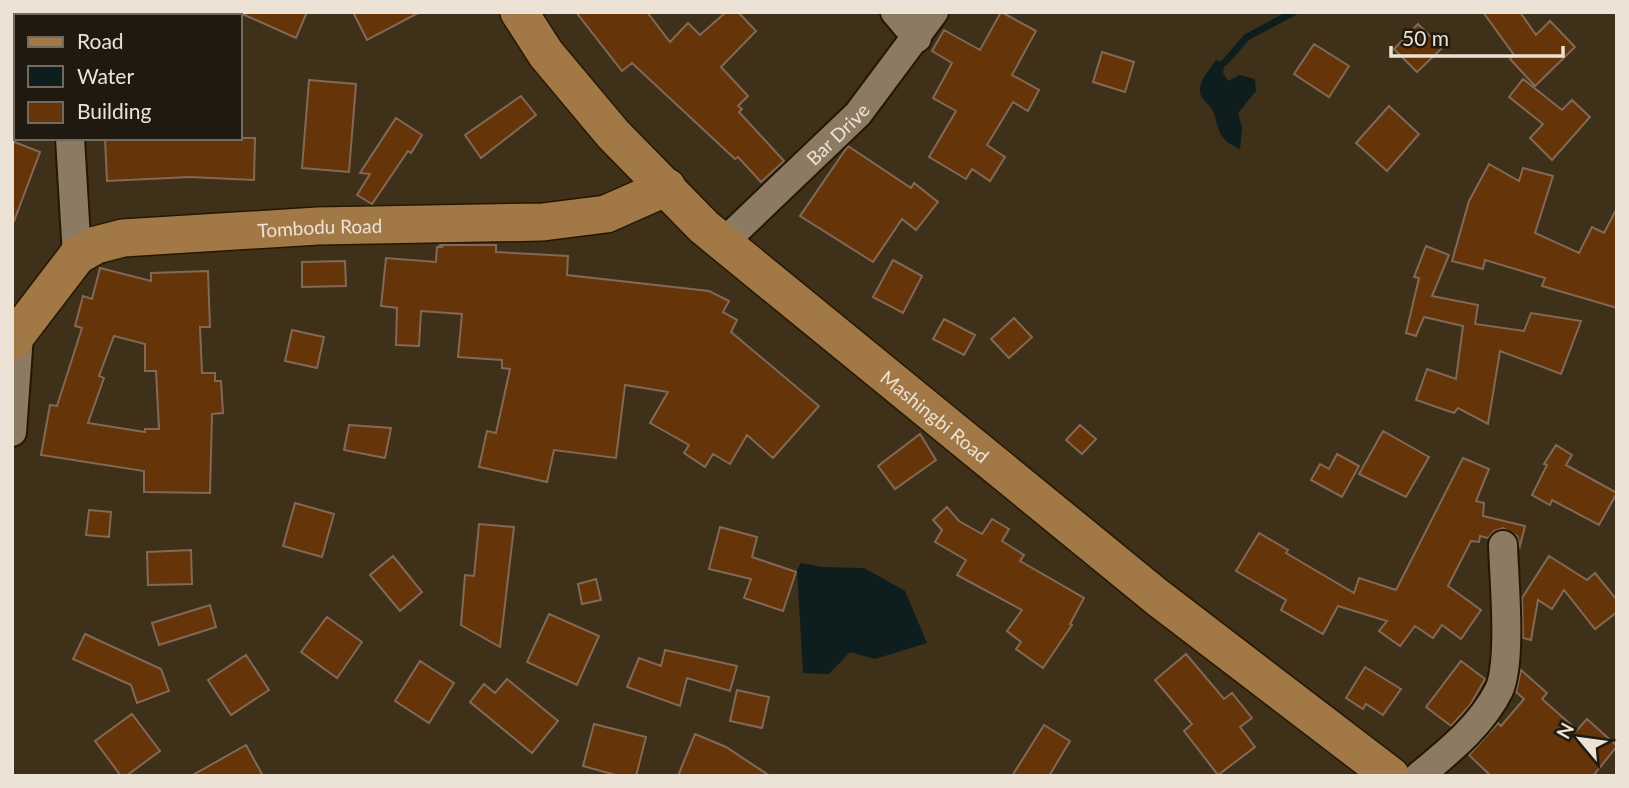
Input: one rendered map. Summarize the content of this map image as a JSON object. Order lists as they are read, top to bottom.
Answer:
{
  "streets": {
    "main road": ["Tombodu Road", "Mashingbi Road"],
    "street": ["Bar Drive"]
  },
  "crossings": [
    ["Bar Drive", "Mashingbi Road"],
    ["Tombodu Road", "Mashingbi Road"]
  ],
  "legend": ["Road", "Water", "Building"],
  "scale_bar": "50 m",
  "north": "top left"
}
